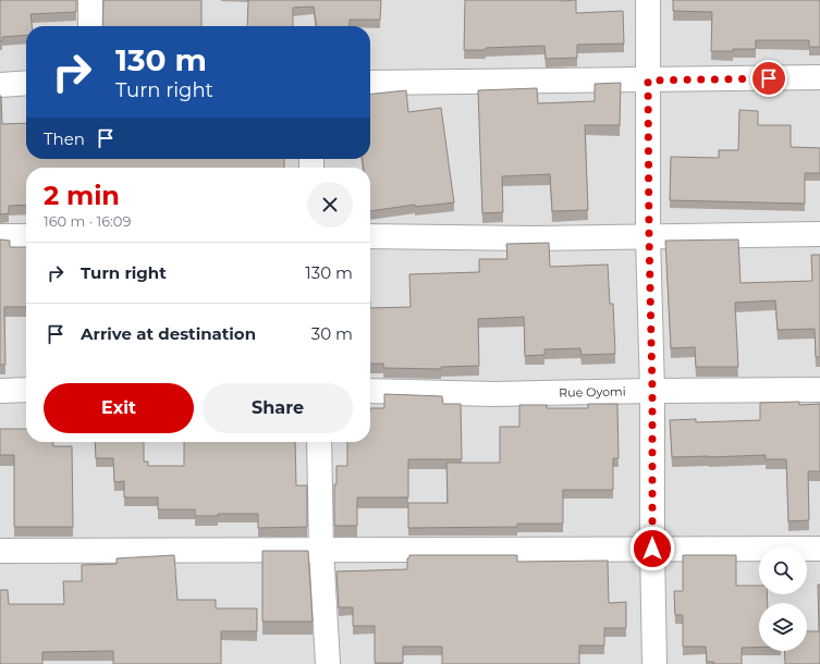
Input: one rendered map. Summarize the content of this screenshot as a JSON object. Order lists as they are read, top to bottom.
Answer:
{
  "streets": {
    "street": ["Rue Oyomi"]
  },
  "page": {
    "turn": ["130 m", "Turn right"],
    "then": "Then",
    "heading": ["2 min", "160 m · 16:09"],
    "list": [
      {
        "name": "Turn right",
        "value": "130 m"
      },
      {
        "name": "Arrive at destination",
        "value": "30 m"
      }
    ],
    "buttons": ["Exit", "Share"]
  }
}
